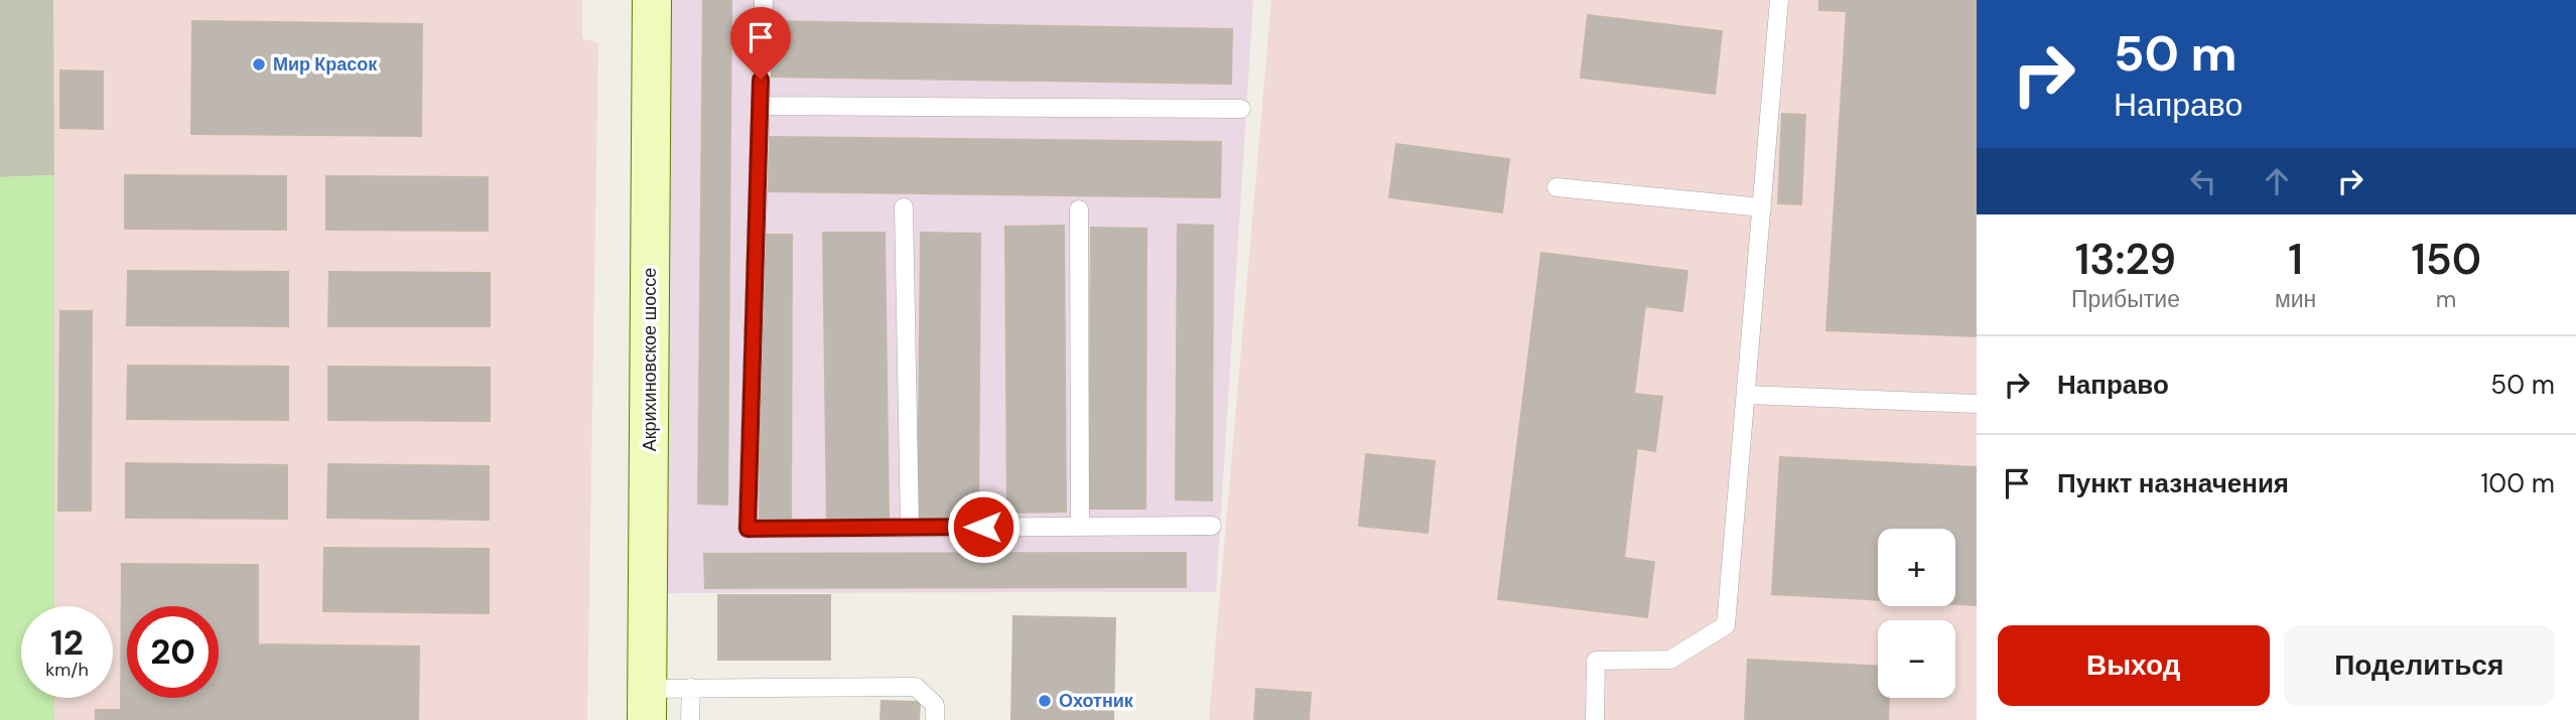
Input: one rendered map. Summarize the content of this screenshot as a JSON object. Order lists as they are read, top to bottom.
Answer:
{
  "streets": {
    "main road": ["Акрихиновское шоссе"]
  },
  "places": ["Мир Красок", "Охотник"],
  "page": {
    "turn": ["50 m", "Направо"],
    "eta": [
      "13:29",
      "Прибытие",
      "1",
      "мин",
      "150",
      "m"
    ],
    "list": [
      {
        "name": "Направо",
        "value": "50 m"
      },
      {
        "name": "Пункт назначения",
        "value": "100 m"
      }
    ],
    "map_buttons": ["+", "−"],
    "speed": "12 km/h",
    "limit": "20",
    "buttons": ["Выход", "Поделиться"]
  }
}
